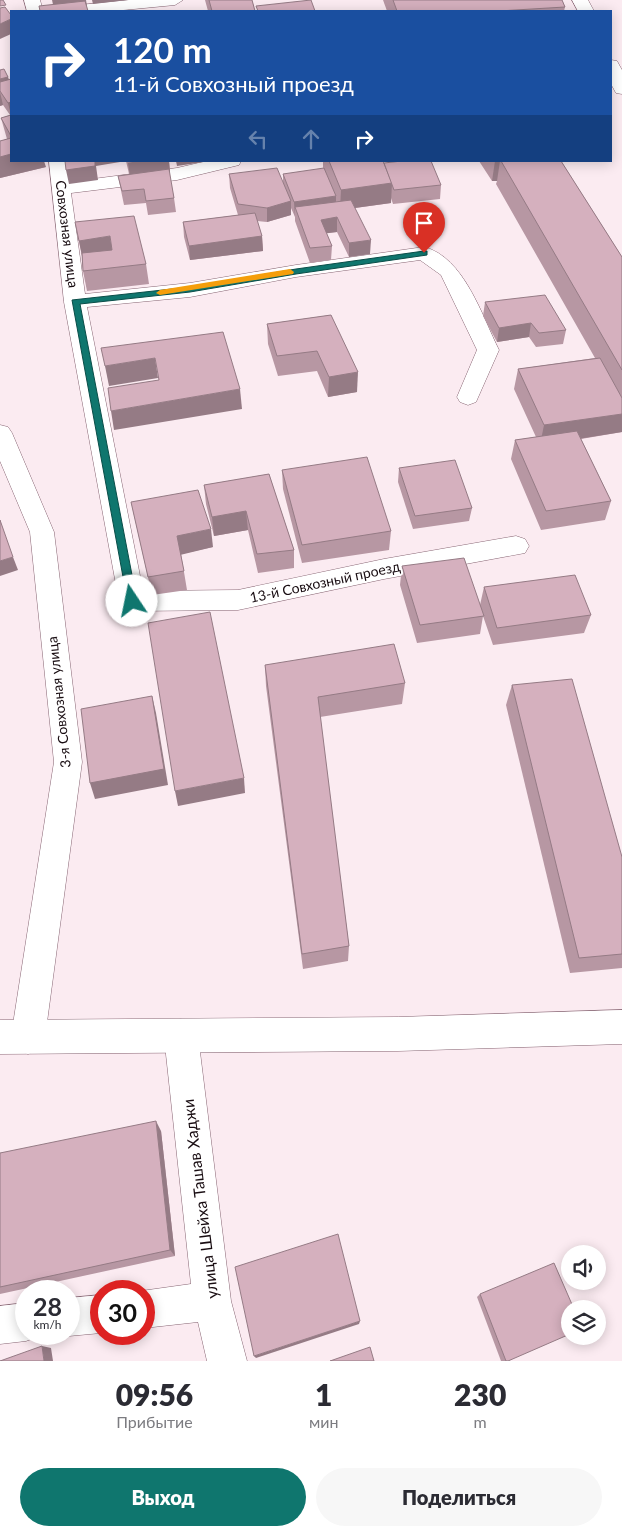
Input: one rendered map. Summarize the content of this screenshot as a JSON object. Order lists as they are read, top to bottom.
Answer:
{
  "streets": {
    "street": [
      "Совхозная улица",
      "13-й Совхозный проезд",
      "3-я Совхозная улица",
      "улица Шейха Ташав Хаджи"
    ]
  },
  "crossings": [
    ["Совхозная улица", "13-й Совхозный проезд"]
  ],
  "page": {
    "turn": ["120 m", "11-й Совхозный проезд"],
    "speed": "28 km/h",
    "limit": "30",
    "eta": [
      "09:56",
      "Прибытие",
      "1",
      "мин",
      "230",
      "m"
    ],
    "buttons": ["Выход", "Поделиться"]
  }
}
